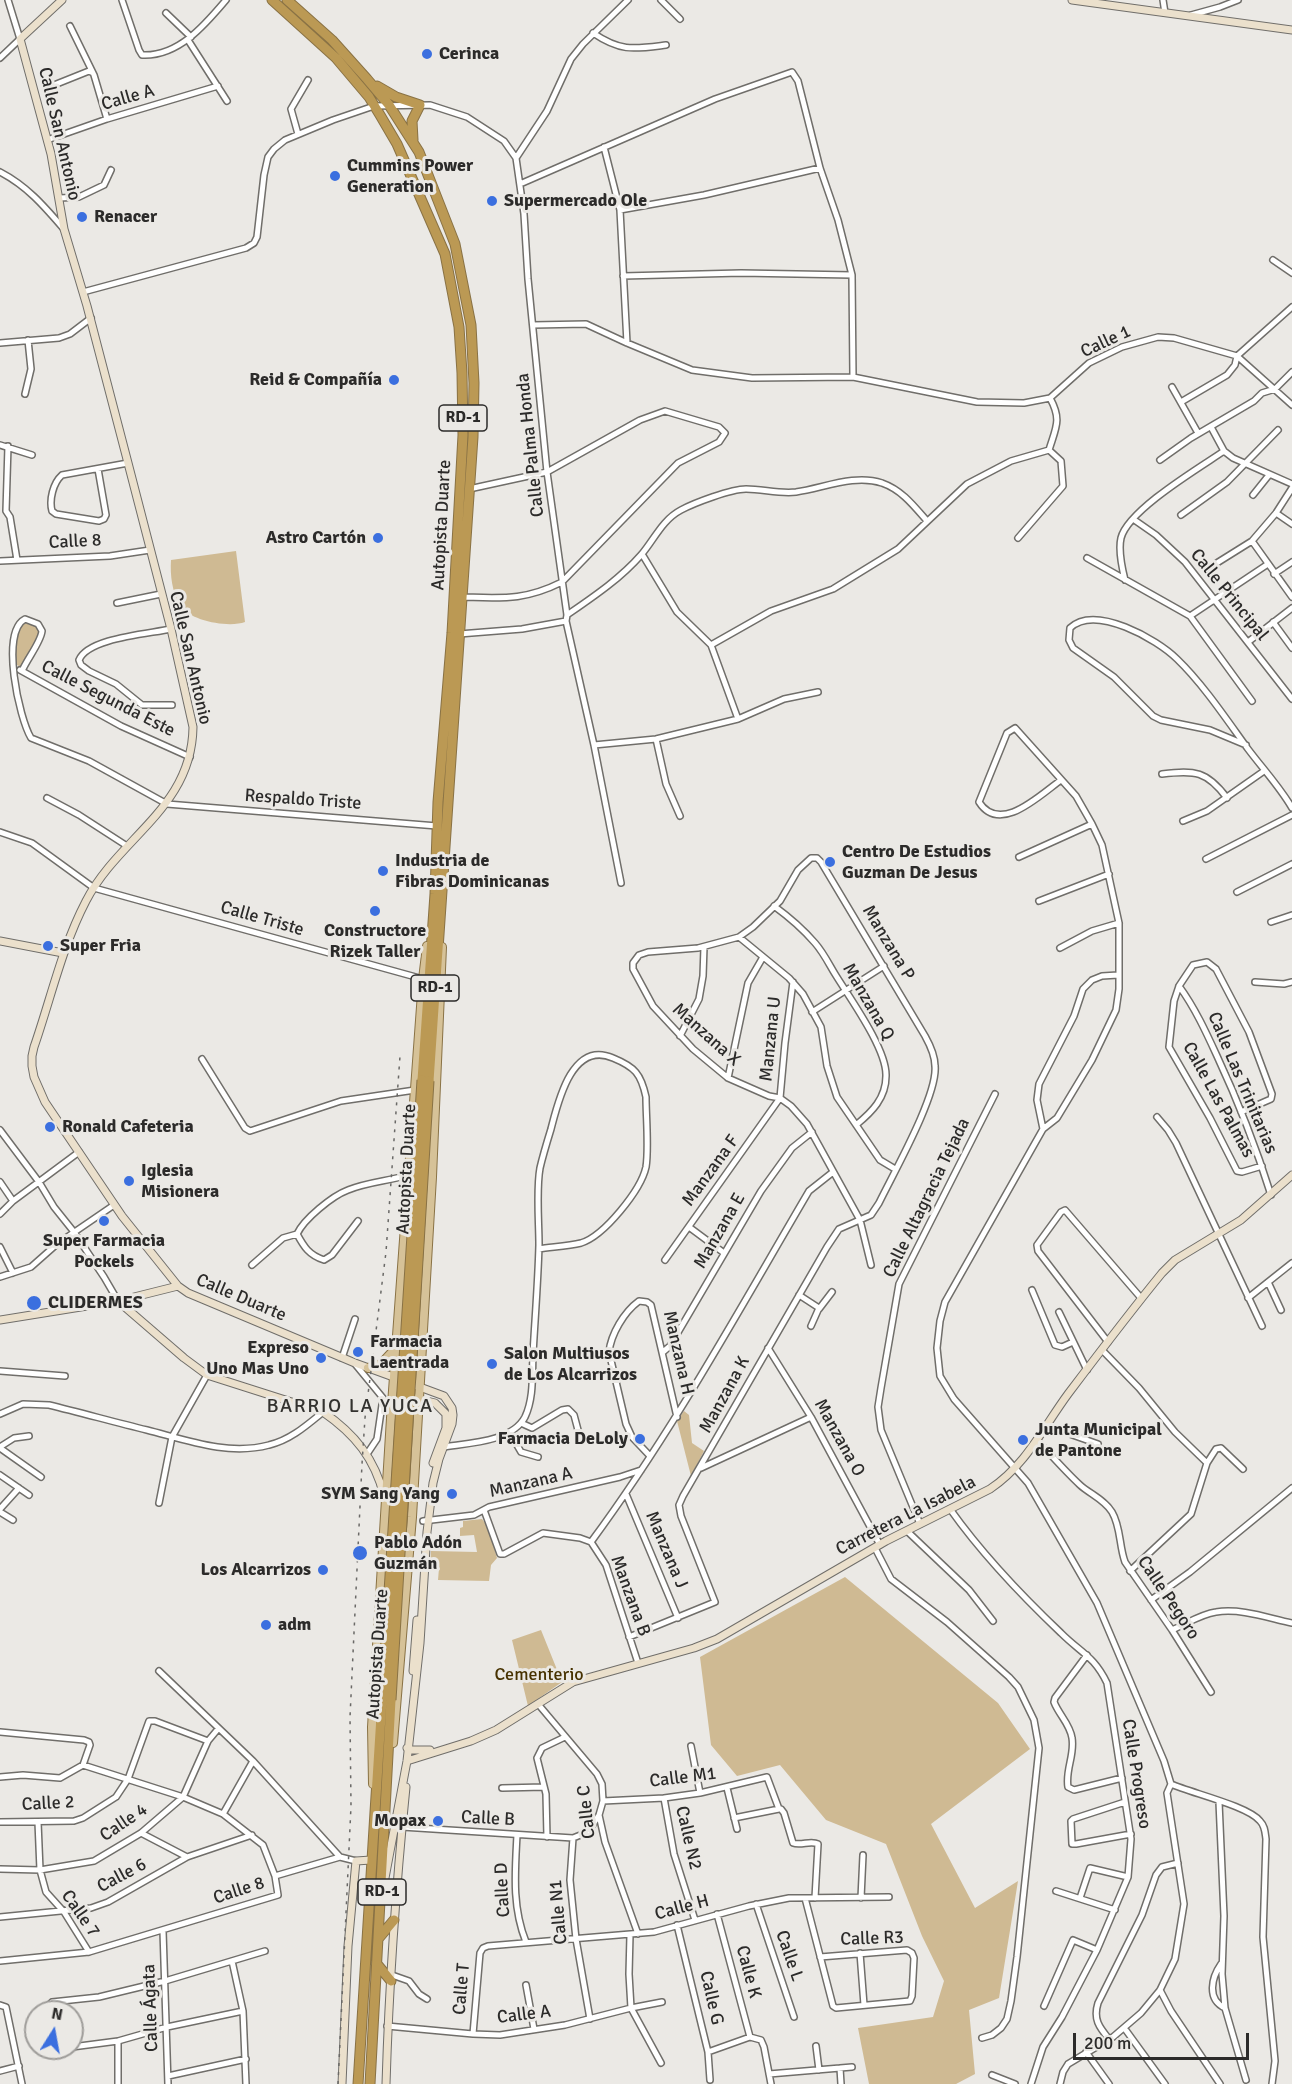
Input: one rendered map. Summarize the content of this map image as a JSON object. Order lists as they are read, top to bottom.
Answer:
{
  "streets": {
    "highway": ["RD-1", "Autopista Duarte"],
    "street": [
      "Calle A",
      "Calle San Antonio",
      "Calle 1",
      "Calle Palma Honda",
      "Calle 8",
      "Calle Principal",
      "Calle Segunda Este",
      "Respaldo Triste",
      "Calle Triste",
      "Manzana P",
      "Manzana Q",
      "Manzana X",
      "Manzana U",
      "Calle Las Trinitarias",
      "Calle Las Palmas",
      "Manzana F",
      "Calle Altagracia Tejada",
      "Manzana E",
      "Calle Duarte",
      "Manzana H",
      "Manzana K",
      "Manzana O",
      "Manzana A",
      "Carretera La Isabela",
      "Manzana J",
      "Manzana B",
      "Calle Pegoro",
      "Calle Progreso",
      "Calle M1",
      "Calle 2",
      "Calle C",
      "Calle B",
      "Calle 4",
      "Calle N2",
      "Calle 6",
      "Calle D",
      "Calle H",
      "Calle N1",
      "Calle 7",
      "Calle R3",
      "Calle L",
      "Calle K",
      "Calle T",
      "Calle G",
      "Calle Ágata"
    ]
  },
  "crossings": [
    ["Calle A", "Calle San Antonio"],
    ["Calle A", "Calle N1"],
    ["Calle A", "Calle T"],
    ["Calle San Antonio", "Calle 8"],
    ["Calle San Antonio", "Calle Segunda Este"],
    ["Calle San Antonio", "Respaldo Triste"],
    ["Calle San Antonio", "Calle Triste"],
    ["Calle San Antonio", "Calle Duarte"],
    ["RD-1", "Autopista Duarte"],
    ["Autopista Duarte", "Respaldo Triste"],
    ["Calle 8", "Calle 2"],
    ["Calle 8", "Calle 4"],
    ["Calle 8", "Calle 6"],
    ["Calle 8", "Calle 7"],
    ["Calle 8", "Calle Ágata"],
    ["Manzana P", "Manzana Q"],
    ["Manzana P", "Manzana X"],
    ["Manzana P", "Manzana K"],
    ["Manzana X", "Manzana U"],
    ["Manzana X", "Manzana F"],
    ["Manzana U", "Manzana F"],
    ["Calle Las Trinitarias", "Calle Las Palmas"],
    ["Calle Las Trinitarias", "Carretera La Isabela"],
    ["Calle Altagracia Tejada", "Carretera La Isabela"],
    ["Manzana E", "Manzana H"],
    ["Manzana K", "Manzana O"],
    ["Manzana K", "Manzana J"],
    ["Manzana O", "Carretera La Isabela"],
    ["Manzana A", "Manzana B"],
    ["Carretera La Isabela", "Manzana B"],
    ["Carretera La Isabela", "Calle Pegoro"],
    ["Carretera La Isabela", "Calle Progreso"],
    ["Carretera La Isabela", "Calle C"],
    ["Calle M1", "Calle C"],
    ["Calle M1", "Calle N2"],
    ["Calle 2", "Calle 4"],
    ["Calle 2", "Calle 7"],
    ["Calle C", "Calle H"],
    ["Calle B", "Calle D"],
    ["Calle B", "Calle N1"],
    ["Calle 4", "Calle 7"],
    ["Calle N2", "Calle H"],
    ["Calle 6", "Calle 7"],
    ["Calle D", "Calle H"],
    ["Calle H", "Calle N1"],
    ["Calle H", "Calle L"],
    ["Calle H", "Calle K"],
    ["Calle H", "Calle T"],
    ["Calle H", "Calle G"]
  ],
  "districts": ["BARRIO LA YUCA"],
  "parks": ["Cementerio"],
  "places": [
    "Cerinca",
    "Cummins Power Generation",
    "Supermercado Ole",
    "Renacer",
    "Reid & Compañía",
    "Astro Cartón",
    "Centro De Estudios Guzman De Jesus",
    "Industria de Fibras Dominicanas",
    "Constructore Rizek Taller",
    "Super Fria",
    "Ronald Cafeteria",
    "Iglesia Misionera",
    "Super Farmacia Pockels",
    "CLIDERMES",
    "Farmacia Laentrada",
    "Expreso Uno Mas Uno",
    "Salon Multiusos de Los Alcarrizos",
    "Farmacia DeLoly",
    "Junta Municipal de Pantone",
    "SYM Sang Yang",
    "Pablo Adón Guzmán",
    "Los Alcarrizos",
    "adm",
    "Mopax"
  ],
  "scale_bar": "200 m",
  "north": "top"
}
